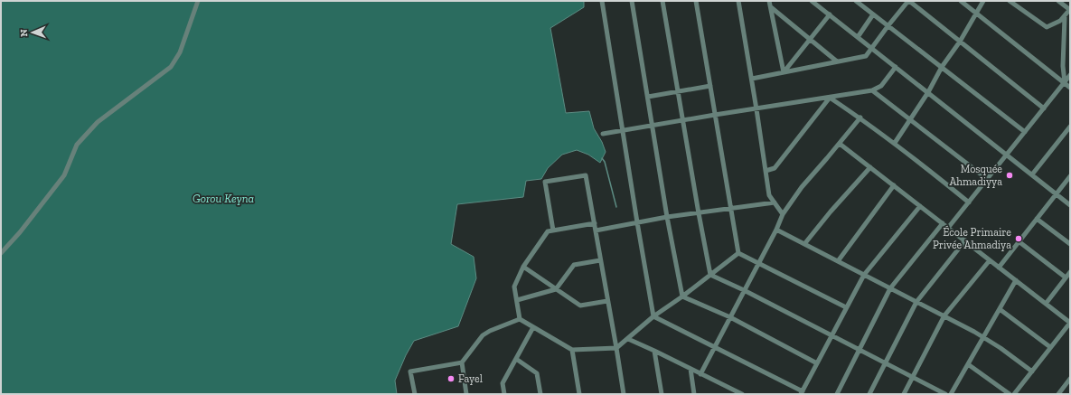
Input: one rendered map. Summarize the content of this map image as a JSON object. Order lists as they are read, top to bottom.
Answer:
{
  "water": ["Gorou Keyna"],
  "places": ["Mosquée Ahmadiyya", "École Primaire Privée Ahmadiya", "Fayel"],
  "north": "left"
}
